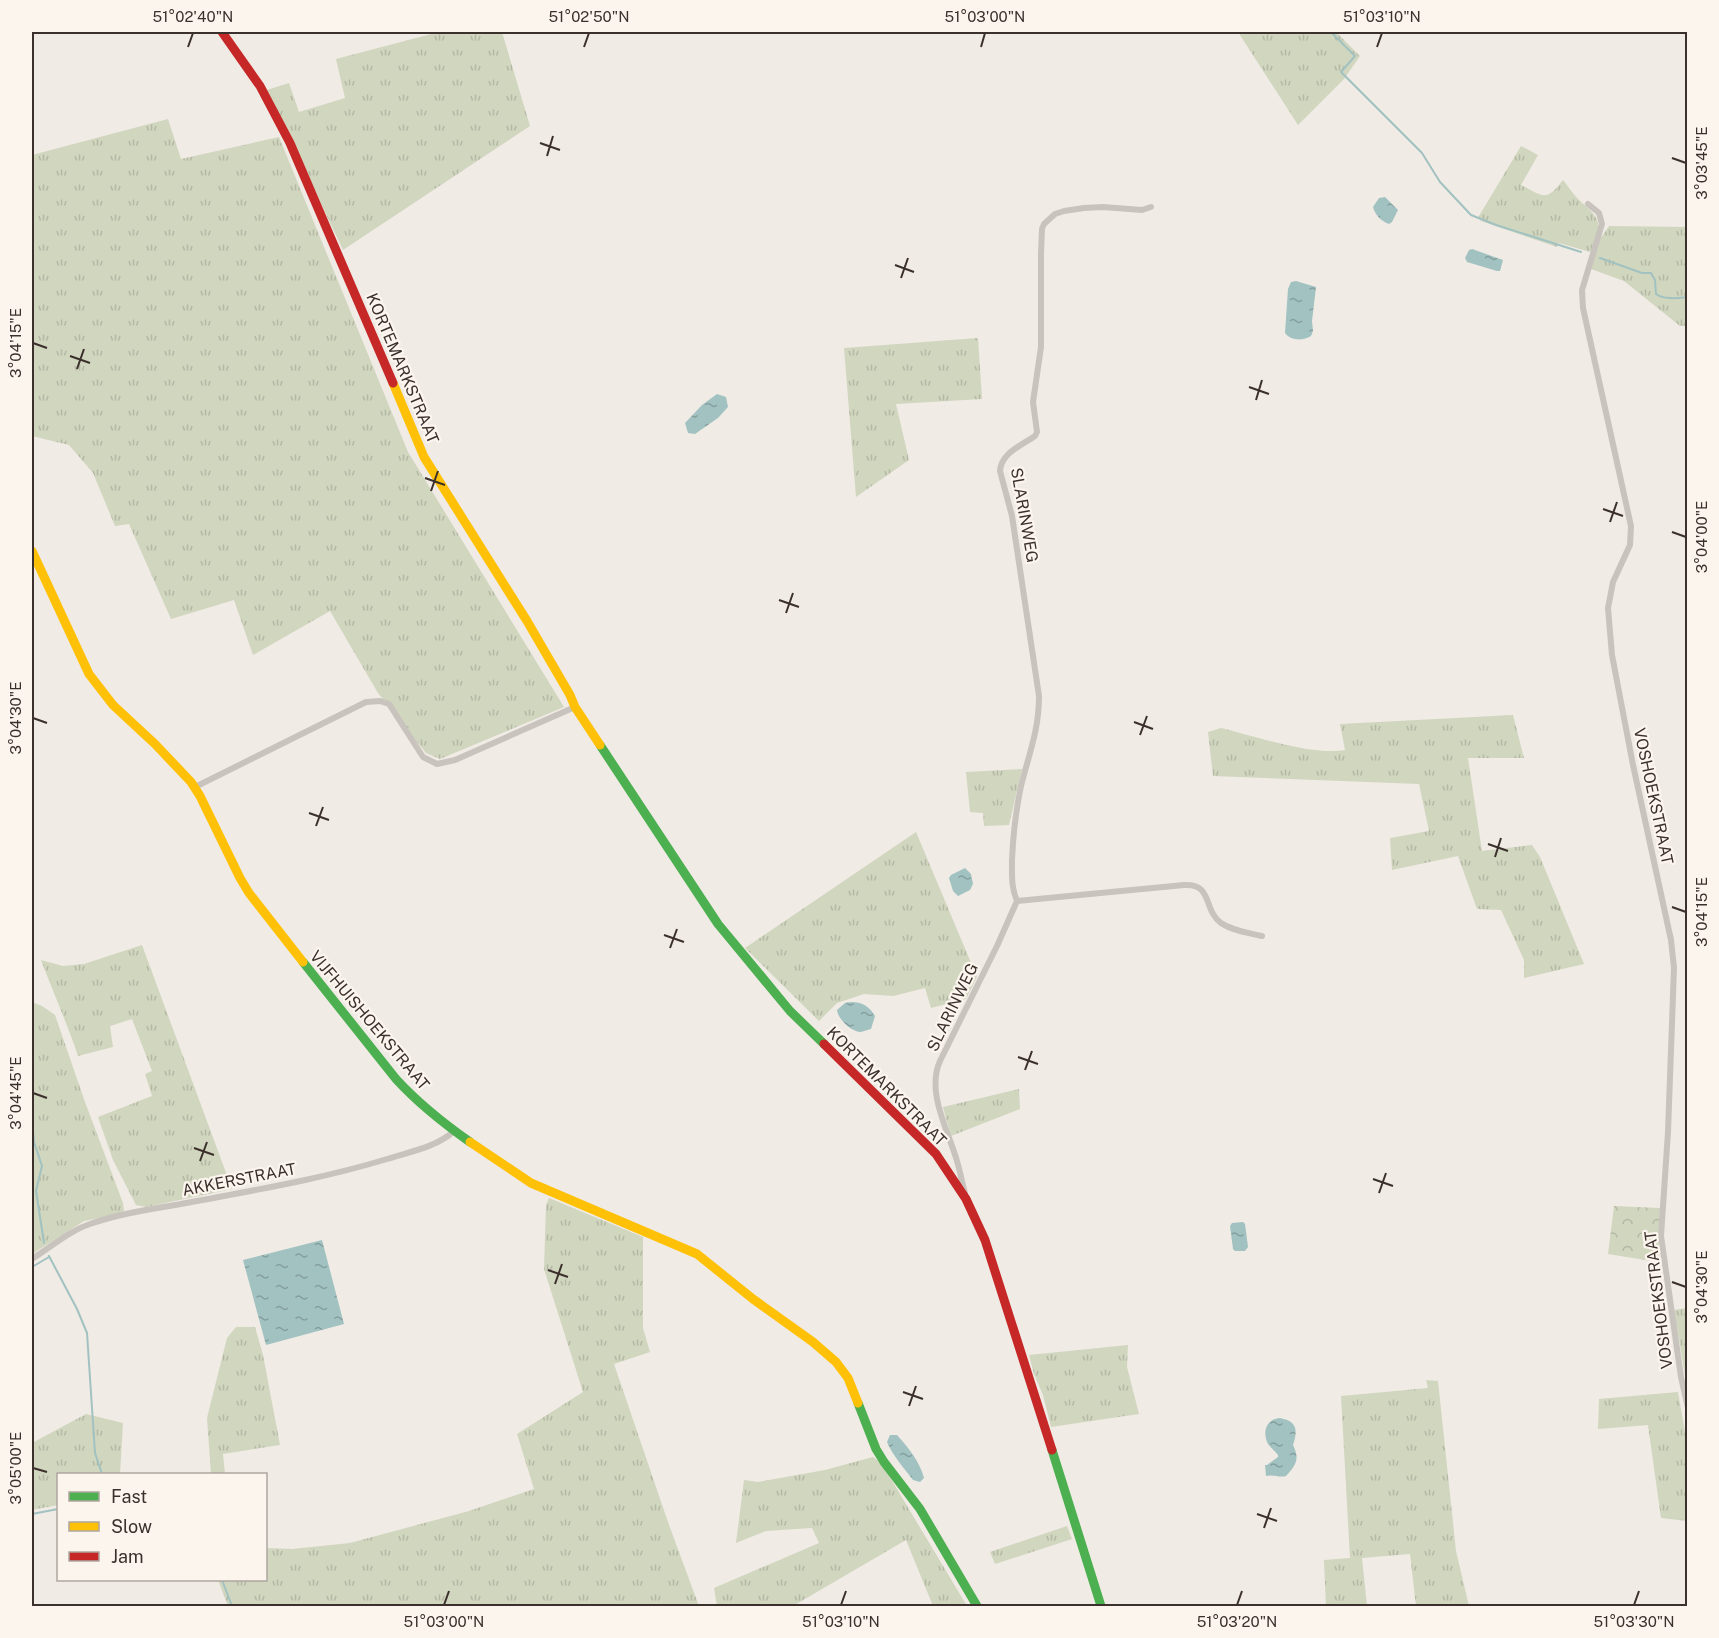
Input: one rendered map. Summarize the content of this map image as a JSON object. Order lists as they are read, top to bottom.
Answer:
{
  "streets": {
    "street": [
      "KORTEMARKSTRAAT",
      "SLARINWEG",
      "VOSHOEKSTRAAT",
      "VIJFHUISHOEKSTRAAT",
      "AKKERSTRAAT"
    ]
  },
  "crossings": [
    ["KORTEMARKSTRAAT", "SLARINWEG"],
    ["VIJFHUISHOEKSTRAAT", "AKKERSTRAAT"]
  ],
  "legend": ["Fast", "Slow", "Jam"],
  "coordinates": [
    "51°02'40\"N",
    "51°02'50\"N",
    "51°03'00\"N",
    "51°03'10\"N",
    "3°03'45\"E",
    "3°04'15\"E",
    "3°04'00\"E",
    "3°04'30\"E",
    "3°04'45\"E",
    "3°05'00\"E",
    "51°03'20\"N",
    "51°03'30\"N"
  ]
}
